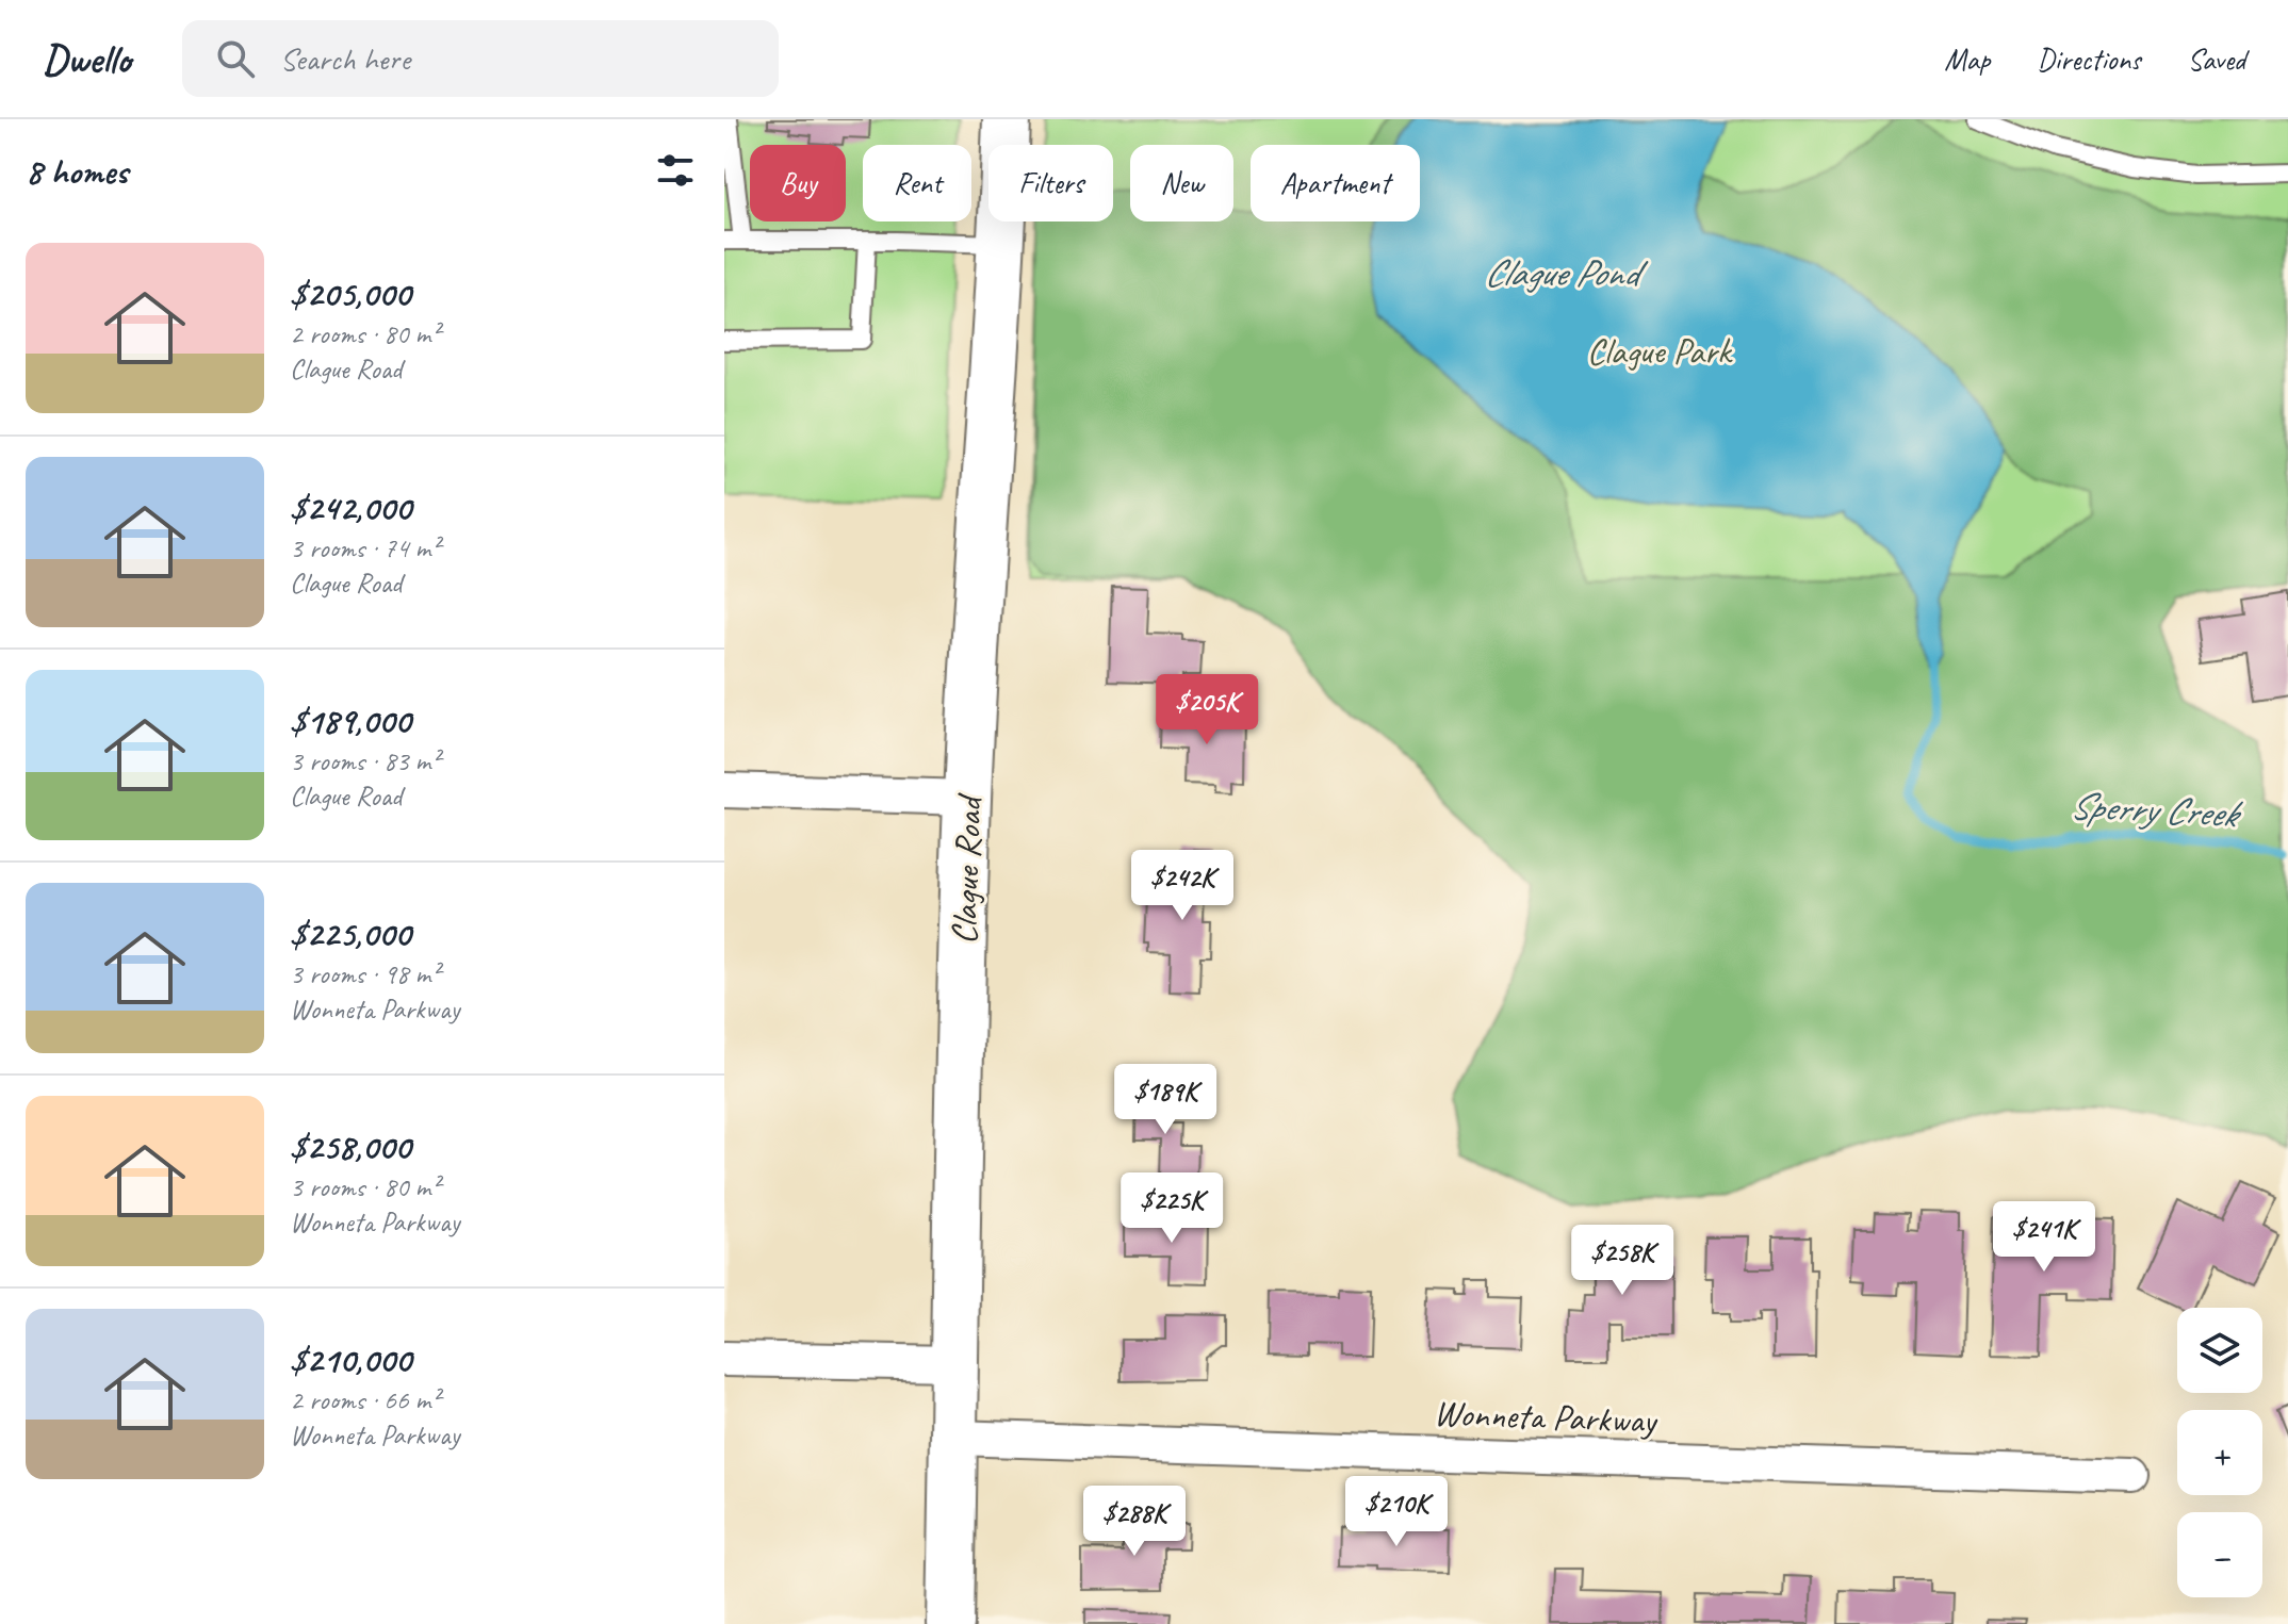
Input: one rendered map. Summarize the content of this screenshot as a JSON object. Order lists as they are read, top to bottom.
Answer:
{
  "streets": {
    "main road": ["Clague Road"],
    "street": ["Wonneta Parkway"]
  },
  "crossings": [
    ["Clague Road", "Wonneta Parkway"]
  ],
  "water": ["Clague Pond", "Sperry Creek"],
  "parks": ["Clague Park"],
  "page": {
    "header": "Dwello",
    "search": "Search here",
    "nav": ["Map", "Directions", "Saved"],
    "heading": "8 homes",
    "chip": [
      "Buy",
      "Rent",
      "Filters",
      "New",
      "Apartment"
    ],
    "list": [
      {
        "name": "$205,000",
        "note": "2 rooms · 80 m² · Clague Road"
      },
      {
        "name": "$242,000",
        "note": "3 rooms · 74 m² · Clague Road"
      },
      {
        "name": "$189,000",
        "note": "3 rooms · 83 m² · Clague Road"
      },
      {
        "name": "$225,000",
        "note": "3 rooms · 98 m² · Wonneta Parkway"
      },
      {
        "name": "$258,000",
        "note": "3 rooms · 80 m² · Wonneta Parkway"
      },
      {
        "name": "$210,000",
        "note": "2 rooms · 66 m² · Wonneta Parkway"
      }
    ],
    "price": [
      "$205K",
      "$242K",
      "$189K",
      "$225K",
      "$241K",
      "$258K",
      "$210K",
      "$288K"
    ],
    "map_buttons": ["+", "−"]
  }
}
